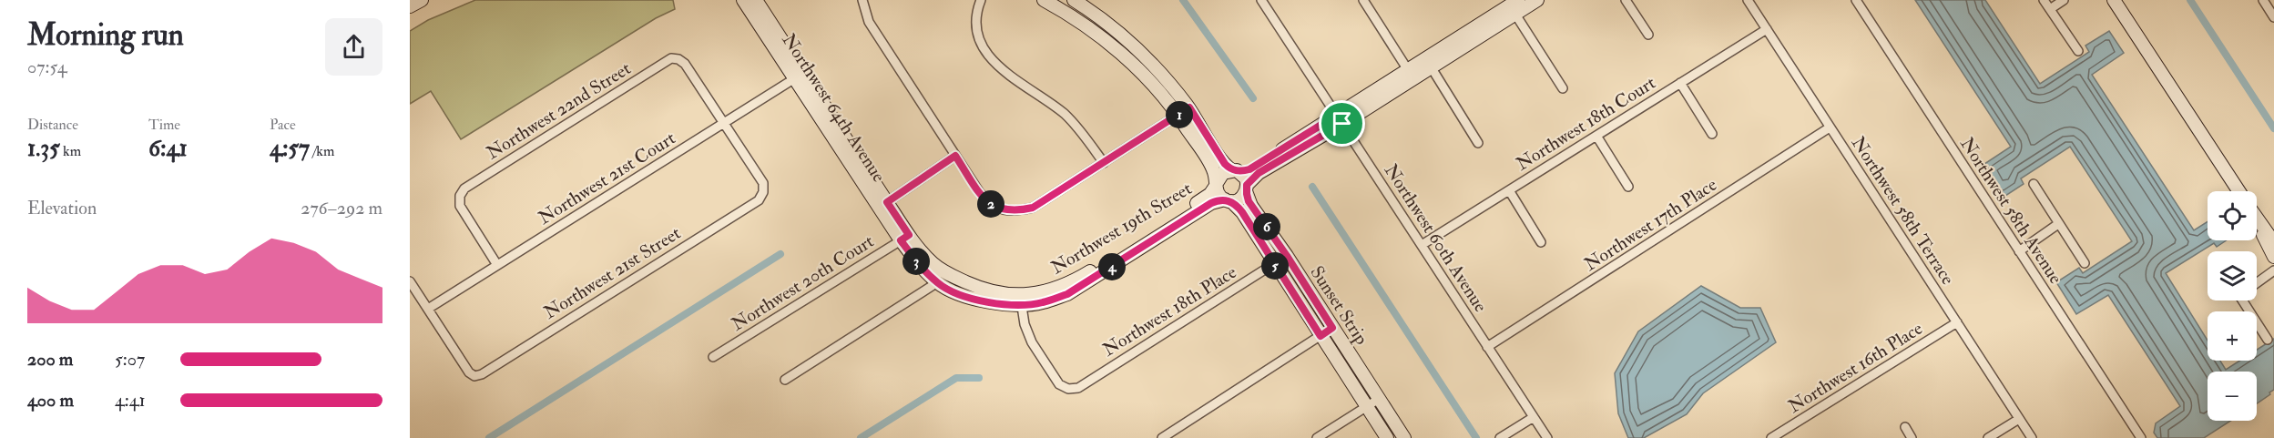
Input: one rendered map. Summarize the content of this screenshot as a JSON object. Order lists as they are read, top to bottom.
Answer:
{
  "streets": {
    "street": [
      "Northwest 64th Avenue",
      "Northwest 22nd Street",
      "Northwest 18th Court",
      "Northwest 21st Court",
      "Northwest 58th Terrace",
      "Northwest 58th Avenue",
      "Northwest 17th Place",
      "Northwest 19th Street",
      "Northwest 60th Avenue",
      "Northwest 21st Street",
      "Northwest 20th Court",
      "Sunset Strip",
      "Northwest 18th Place",
      "Northwest 16th Place"
    ]
  },
  "crossings": [
    ["Northwest 64th Avenue", "Northwest 21st Court"],
    ["Northwest 64th Avenue", "Northwest 19th Street"],
    ["Northwest 64th Avenue", "Northwest 20th Court"],
    ["Northwest 22nd Street", "Northwest 21st Court"],
    ["Northwest 22nd Street", "Northwest 21st Street"],
    ["Northwest 18th Court", "Northwest 58th Terrace"],
    ["Northwest 18th Court", "Northwest 60th Avenue"],
    ["Northwest 21st Court", "Northwest 21st Street"],
    ["Northwest 58th Terrace", "Northwest 17th Place"],
    ["Northwest 58th Terrace", "Northwest 16th Place"],
    ["Northwest 17th Place", "Northwest 60th Avenue"],
    ["Northwest 19th Street", "Sunset Strip"],
    ["Northwest 19th Street", "Northwest 18th Place"],
    ["Sunset Strip", "Northwest 18th Place"]
  ],
  "page": {
    "heading": ["Morning run", "07:54"],
    "stats": [
      ["Distance", "1.35 km"],
      ["Time", "6:41"],
      ["Pace", "4:57 /km"]
    ],
    "pins": [
      "1",
      "2",
      "6",
      "3",
      "5",
      "4"
    ],
    "chart": ["Elevation", "276–292 m"],
    "map_buttons": ["+", "−"],
    "list": [
      {
        "name": "200 m",
        "note": "5:07"
      },
      {
        "name": "400 m",
        "note": "4:41"
      }
    ]
  }
}
